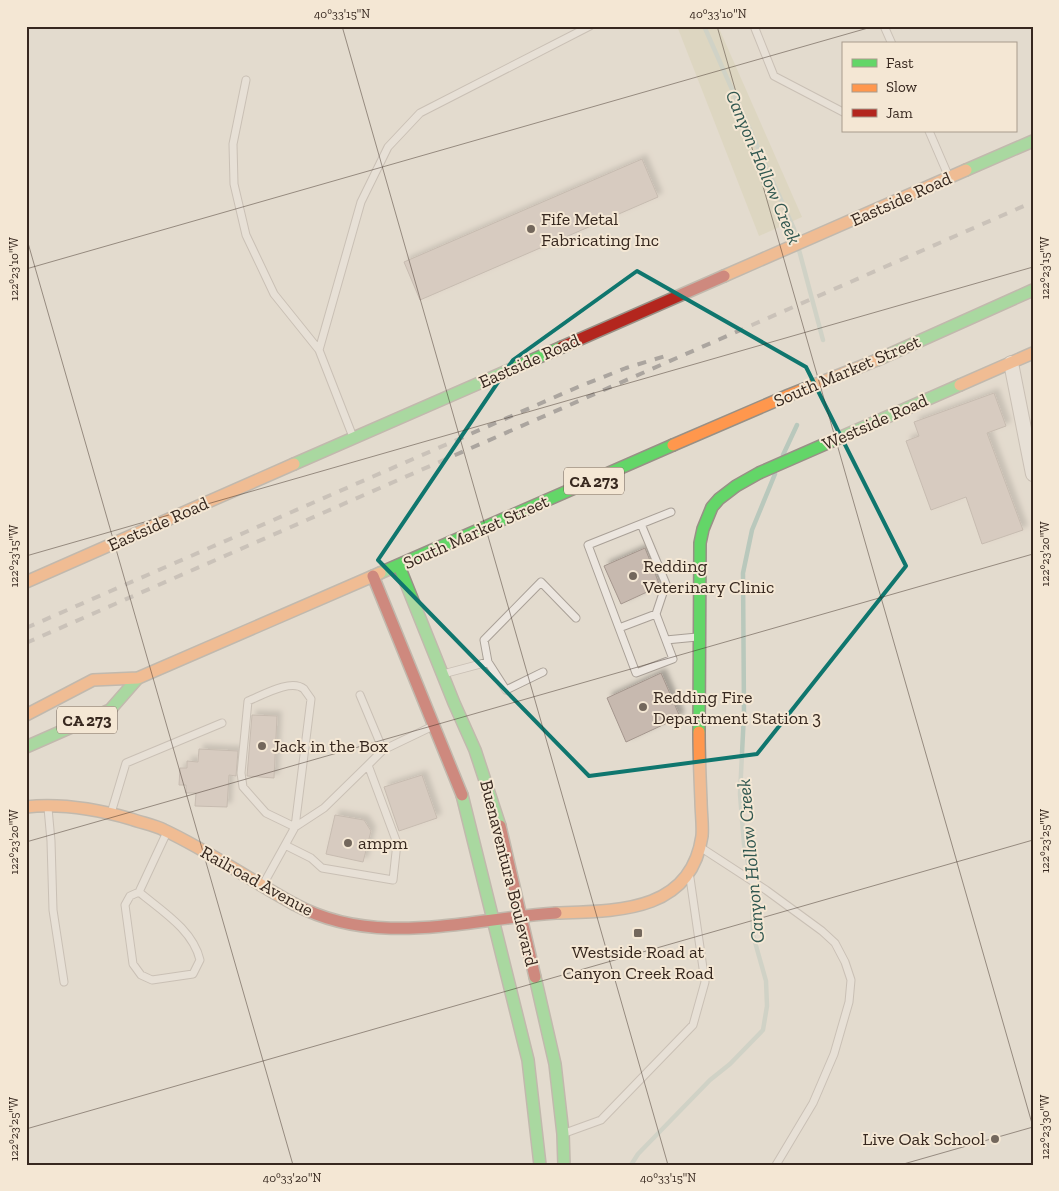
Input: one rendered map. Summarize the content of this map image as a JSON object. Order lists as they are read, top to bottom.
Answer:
{
  "streets": {
    "main road": [
      "Eastside Road",
      "South Market Street",
      "Westside Road",
      "CA 273",
      "Buenaventura Boulevard",
      "Railroad Avenue"
    ]
  },
  "crossings": [
    ["South Market Street", "Buenaventura Boulevard"],
    ["Westside Road", "Railroad Avenue"],
    ["Buenaventura Boulevard", "Railroad Avenue"]
  ],
  "water": ["Canyon Hollow Creek"],
  "places": {
    "other": [
      "Fife Metal Fabricating Inc",
      "Redding Veterinary Clinic",
      "Redding Fire Department Station 3",
      "Jack in the Box",
      "ampm",
      "Live Oak School"
    ],
    "transit": ["Westside Road at Canyon Creek Road"]
  },
  "legend": ["Fast", "Slow", "Jam"],
  "coordinates": [
    "40°33'15\"N",
    "40°33'10\"N",
    "122°23'15\"W",
    "122°23'10\"W",
    "122°23'20\"W",
    "122°23'25\"W",
    "122°23'30\"W",
    "40°33'20\"N"
  ]
}
